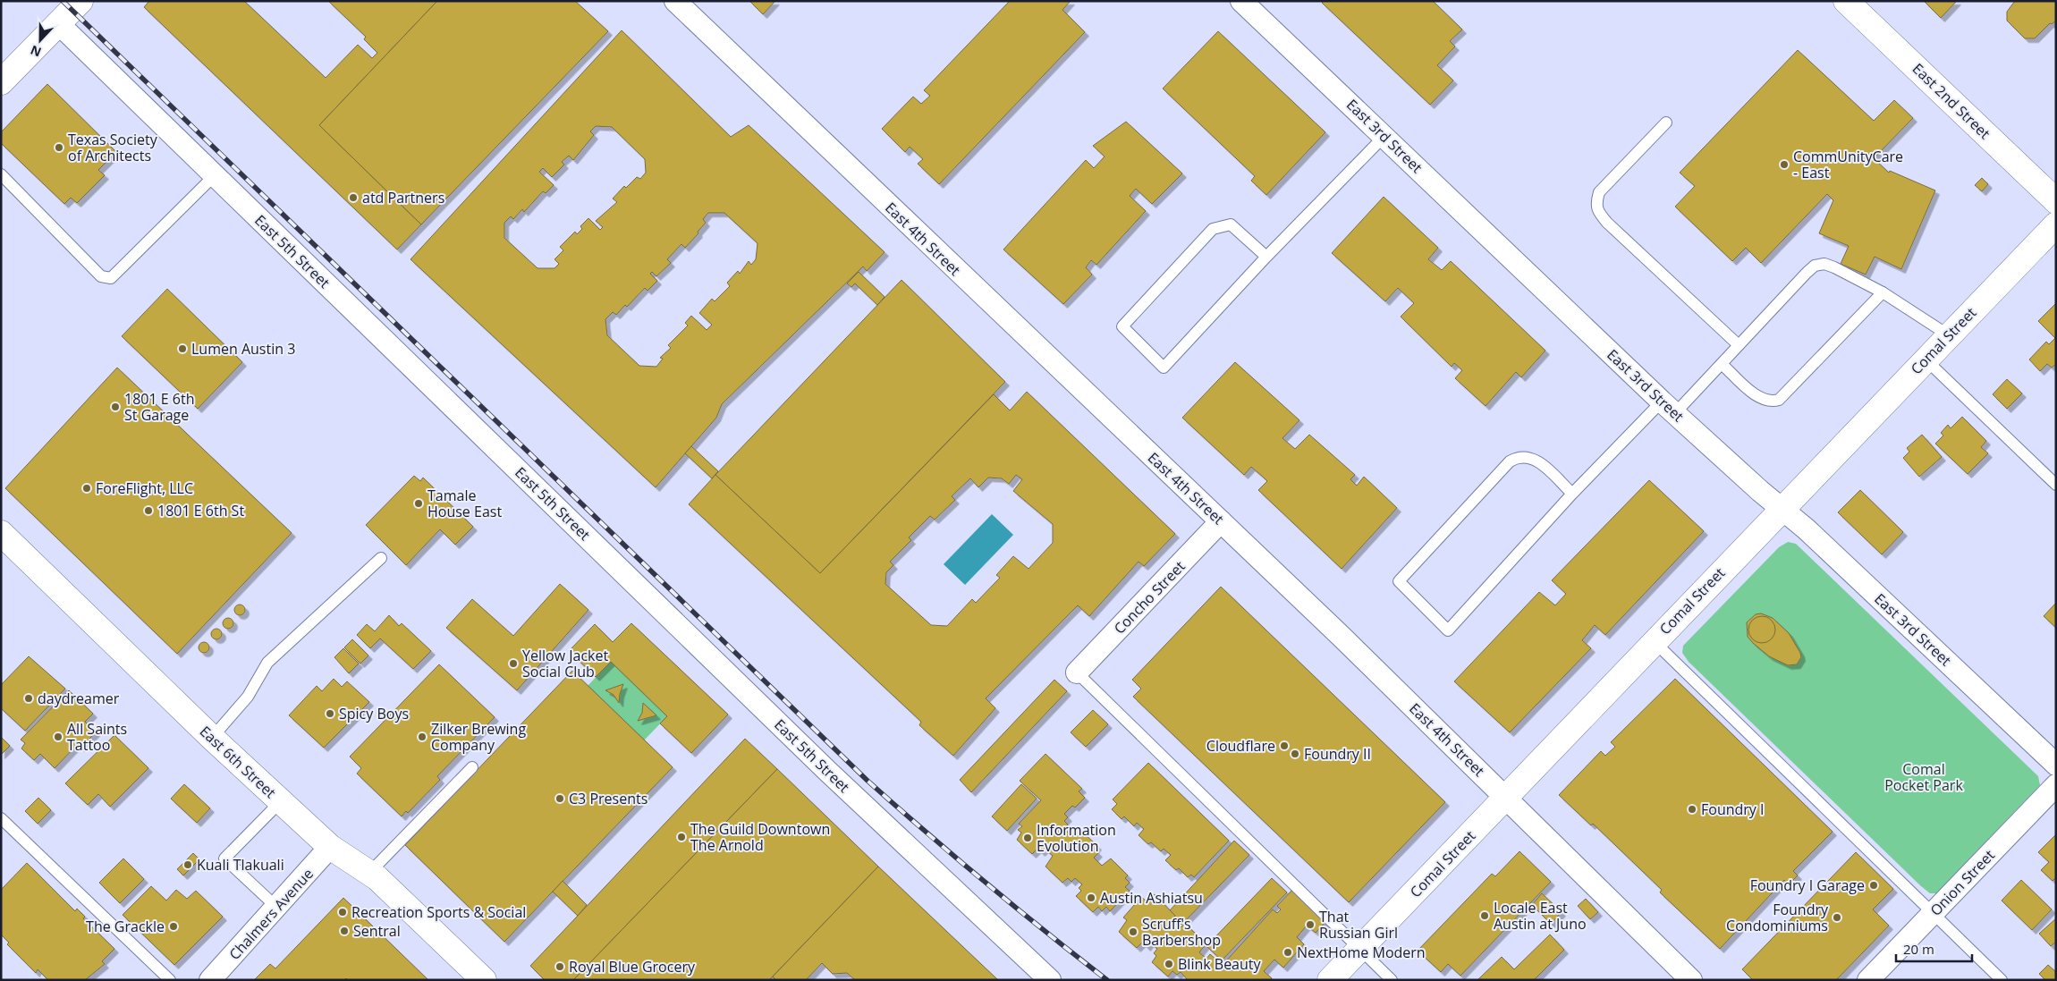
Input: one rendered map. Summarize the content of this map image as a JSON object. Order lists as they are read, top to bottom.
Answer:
{
  "streets": {
    "street": [
      "East 2nd Street",
      "East 3rd Street",
      "East 4th Street",
      "East 5th Street",
      "Comal Street",
      "Concho Street",
      "East 6th Street",
      "Onion Street",
      "Chalmers Avenue"
    ]
  },
  "crossings": [
    ["East 3rd Street", "Comal Street"],
    ["East 4th Street", "Comal Street"],
    ["East 4th Street", "Concho Street"],
    ["East 6th Street", "Chalmers Avenue"]
  ],
  "parks": ["Comal Pocket Park"],
  "places": [
    "Texas Society of Architects",
    "CommUnityCare - East",
    "atd Partners",
    "Lumen Austin 3",
    "1801 E 6th St Garage",
    "ForeFlight, LLC",
    "Tamale House East",
    "1801 E 6th St",
    "Yellow Jacket Social Club",
    "daydreamer",
    "Spicy Boys",
    "All Saints Tattoo",
    "Zilker Brewing Company",
    "Cloudflare",
    "Foundry II",
    "C3 Presents",
    "Foundry I",
    "The Guild Downtown The Arnold",
    "Information Evolution",
    "Kuali Tlakuali",
    "Foundry I Garage",
    "Austin Ashiatsu",
    "Recreation Sports & Social",
    "Locale East Austin at Juno",
    "Foundry Condominiums",
    "That Russian Girl",
    "The Grackle",
    "Sentral",
    "Scruff's Barbershop",
    "NextHome Modern",
    "Blink Beauty",
    "Royal Blue Grocery"
  ],
  "scale_bar": "20 m",
  "north": "bottom"
}
